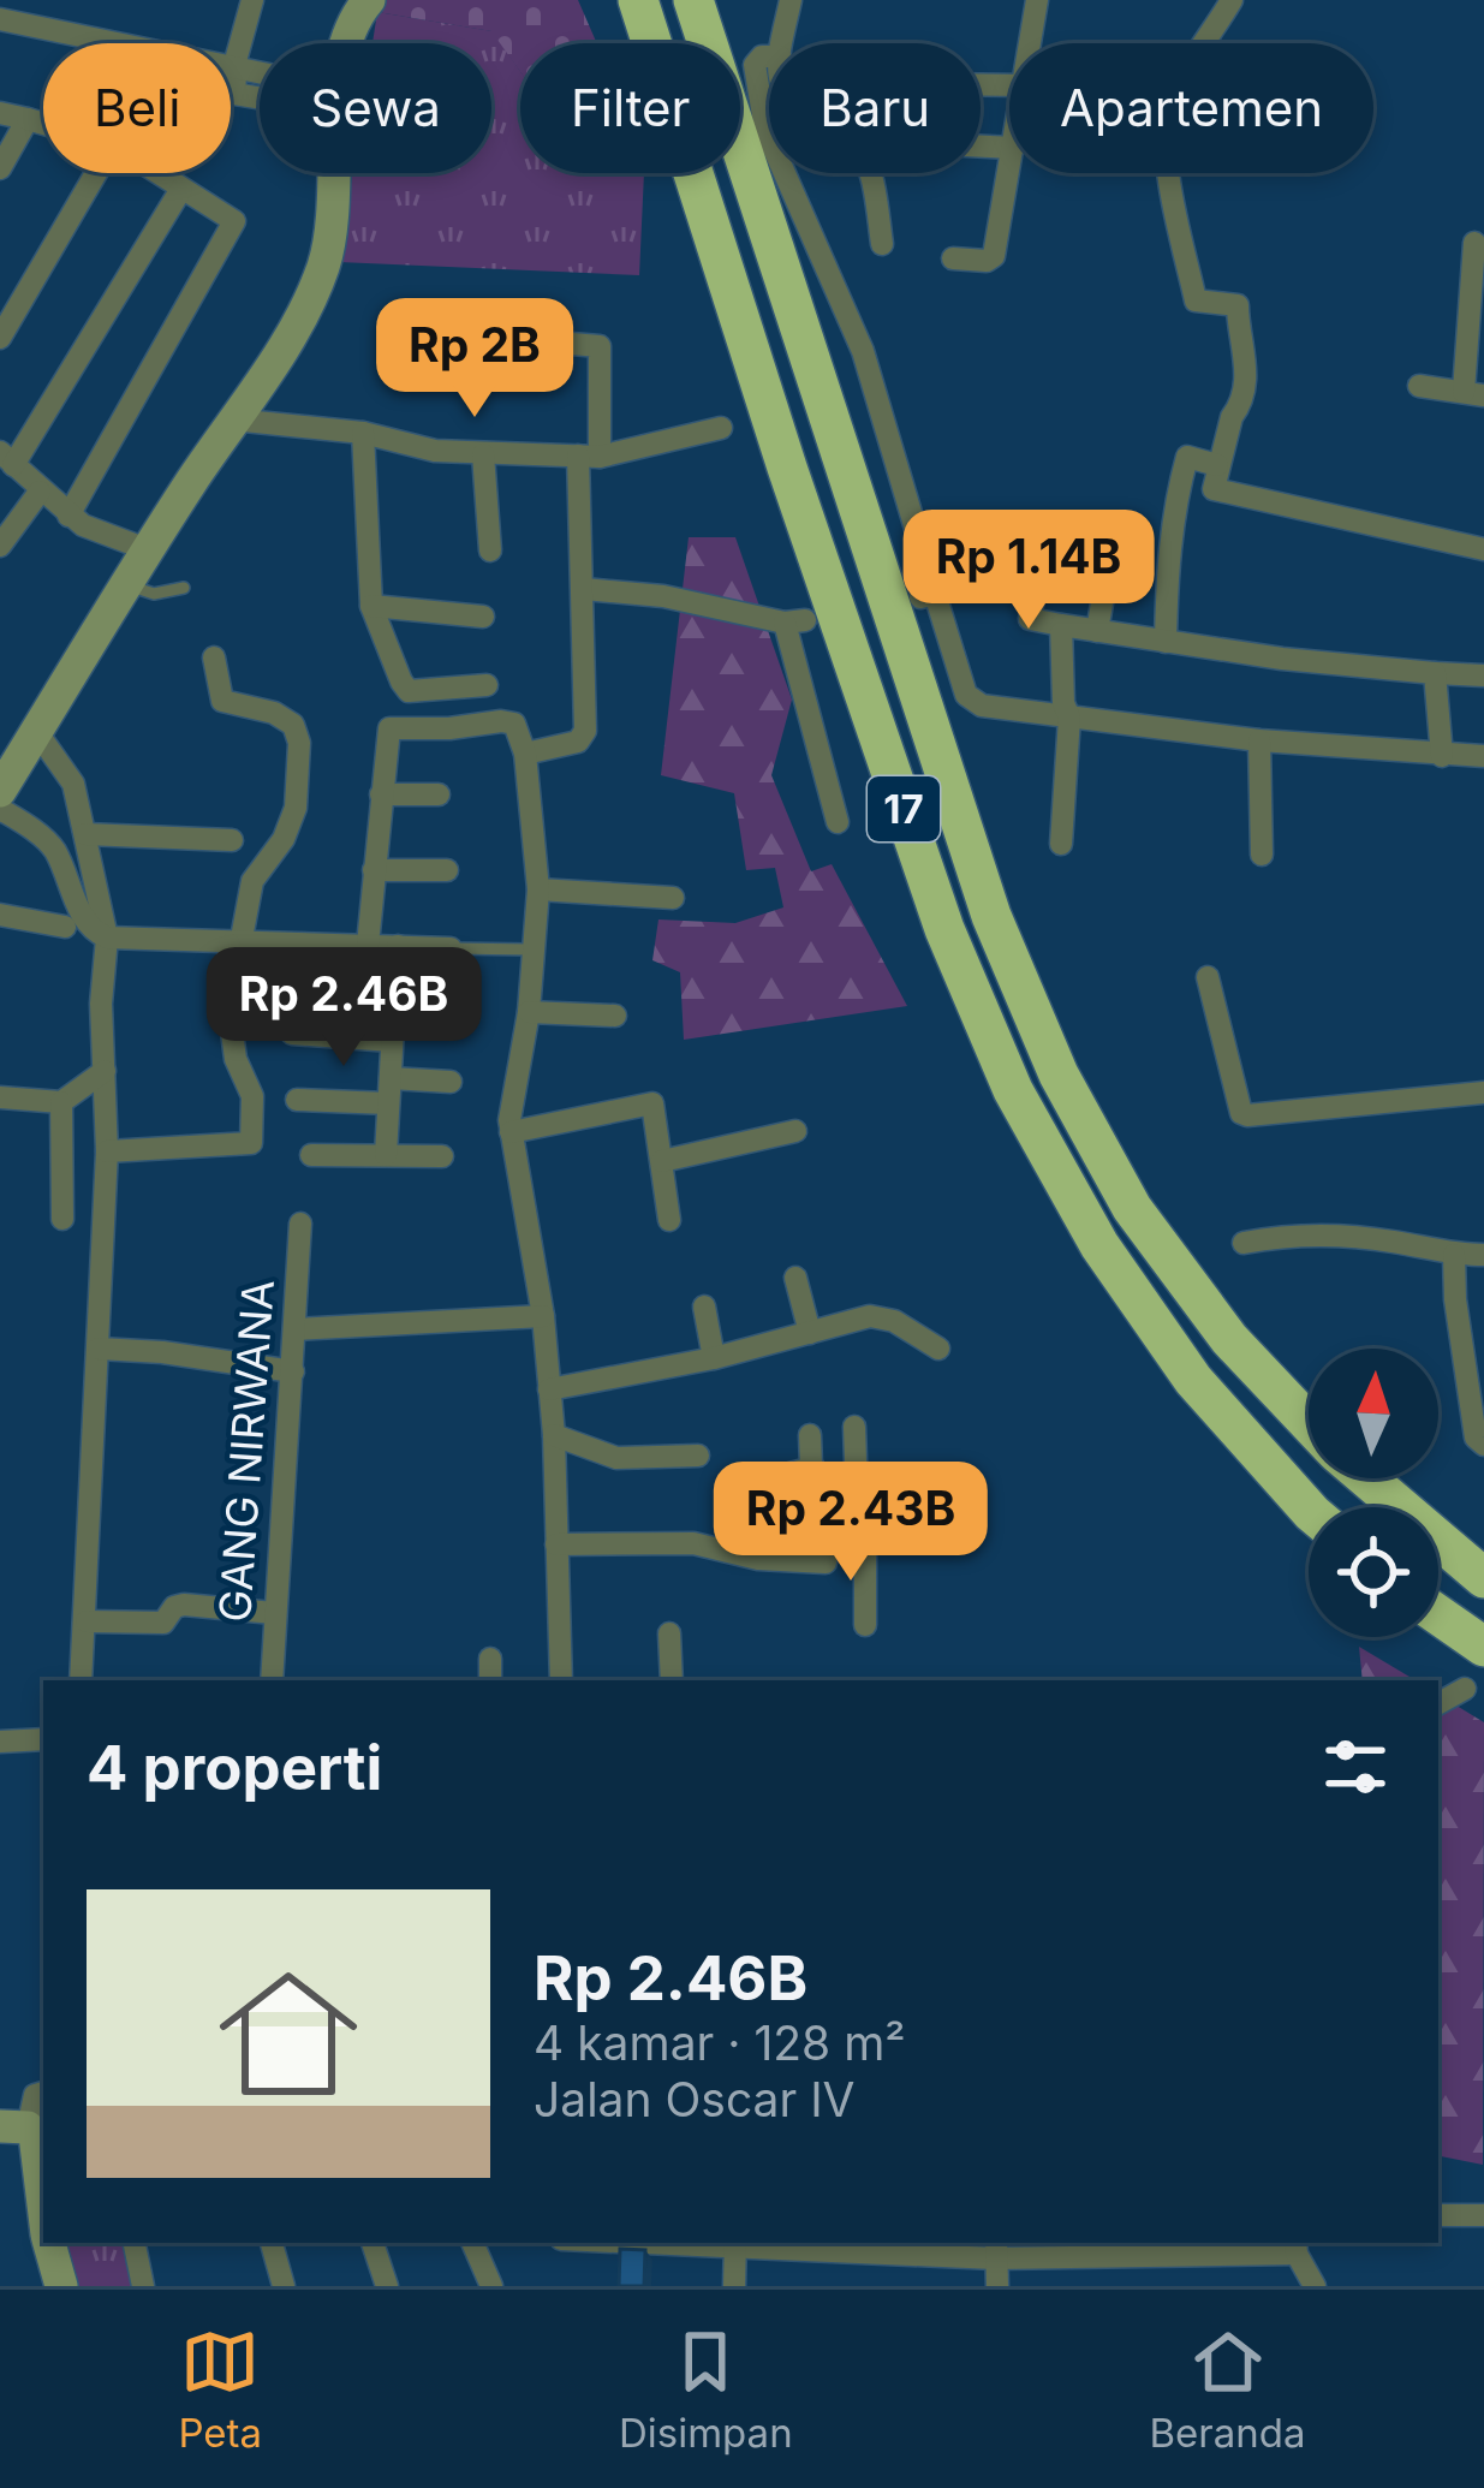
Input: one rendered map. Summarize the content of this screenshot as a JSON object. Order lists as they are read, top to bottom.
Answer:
{
  "streets": {
    "highway": ["17"],
    "street": ["GANG NIRWANA"]
  },
  "north": "top",
  "page": {
    "chip": [
      "Beli",
      "Sewa",
      "Filter",
      "Baru",
      "Apartemen"
    ],
    "price": [
      "Rp 2B",
      "Rp 1.14B",
      "Rp 2.46B",
      "Rp 2.43B"
    ],
    "heading": "4 properti",
    "list": [
      {
        "name": "Rp 2.46B",
        "note": "4 kamar · 128 m² · Jalan Oscar IV"
      }
    ],
    "tabs": ["Peta", "Disimpan", "Beranda"]
  }
}
